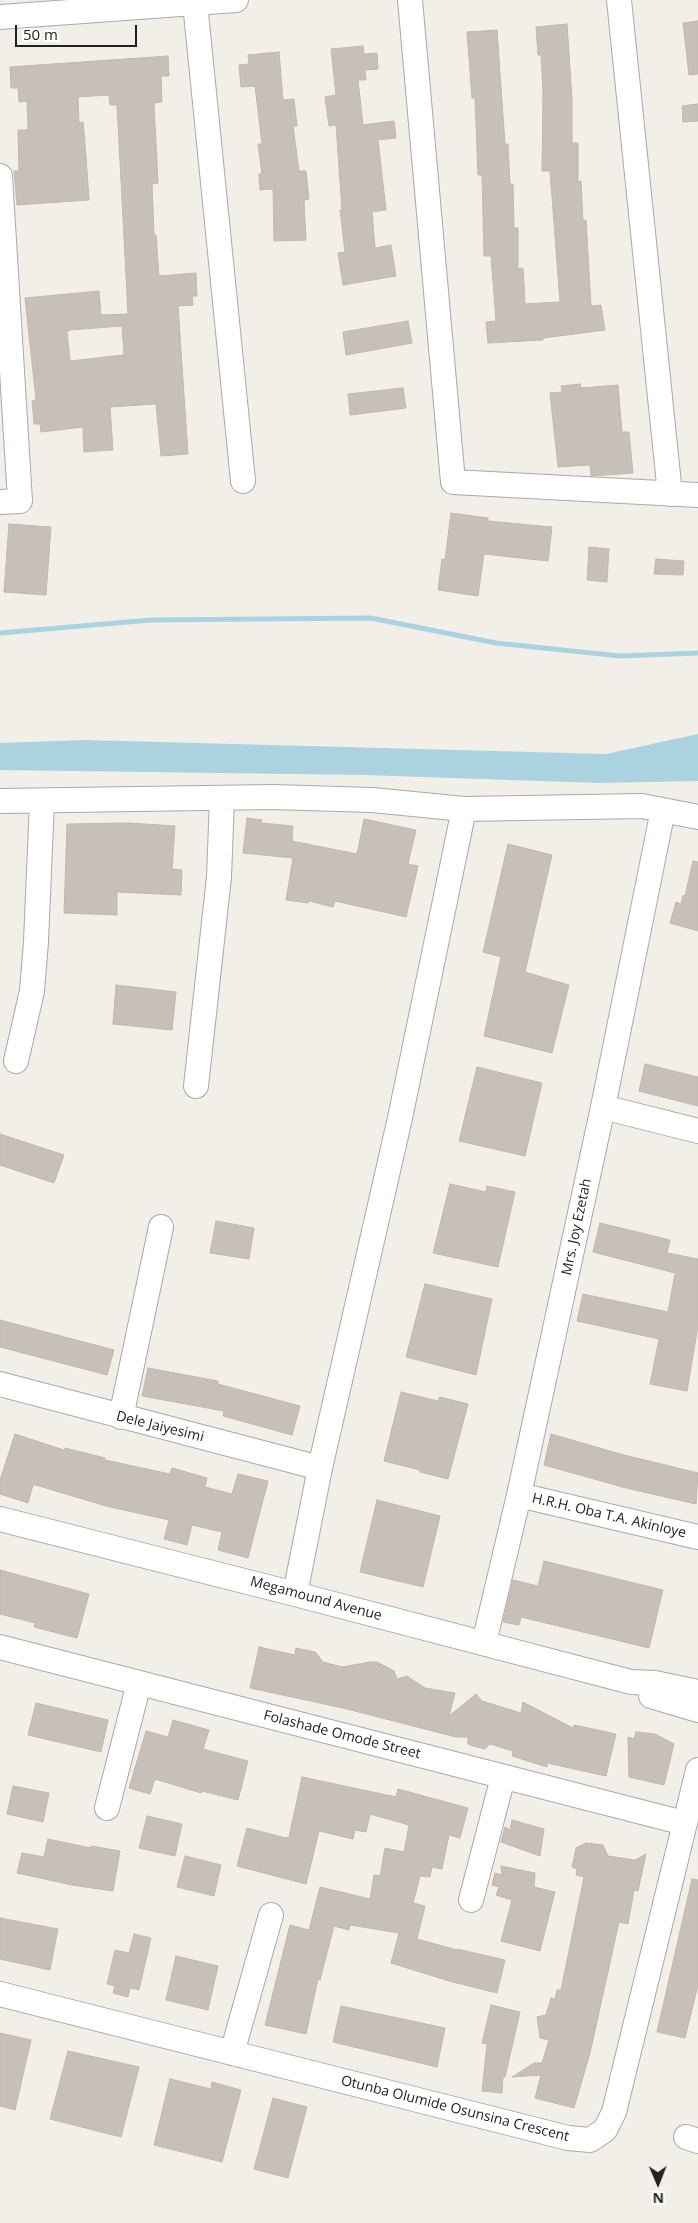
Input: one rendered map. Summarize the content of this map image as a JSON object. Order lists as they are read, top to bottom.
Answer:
{
  "streets": {
    "street": [
      "Mrs. Joy Ezetah",
      "Dele Jaiyesimi",
      "H.R.H. Oba T.A. Akinloye",
      "Megamound Avenue",
      "Folashade Omode Street",
      "Otunba Olumide Osunsina Crescent"
    ]
  },
  "crossings": [
    ["Mrs. Joy Ezetah", "H.R.H. Oba T.A. Akinloye"],
    ["Mrs. Joy Ezetah", "Megamound Avenue"],
    ["Folashade Omode Street", "Otunba Olumide Osunsina Crescent"]
  ],
  "scale_bar": "50 m",
  "north": "bottom"
}
